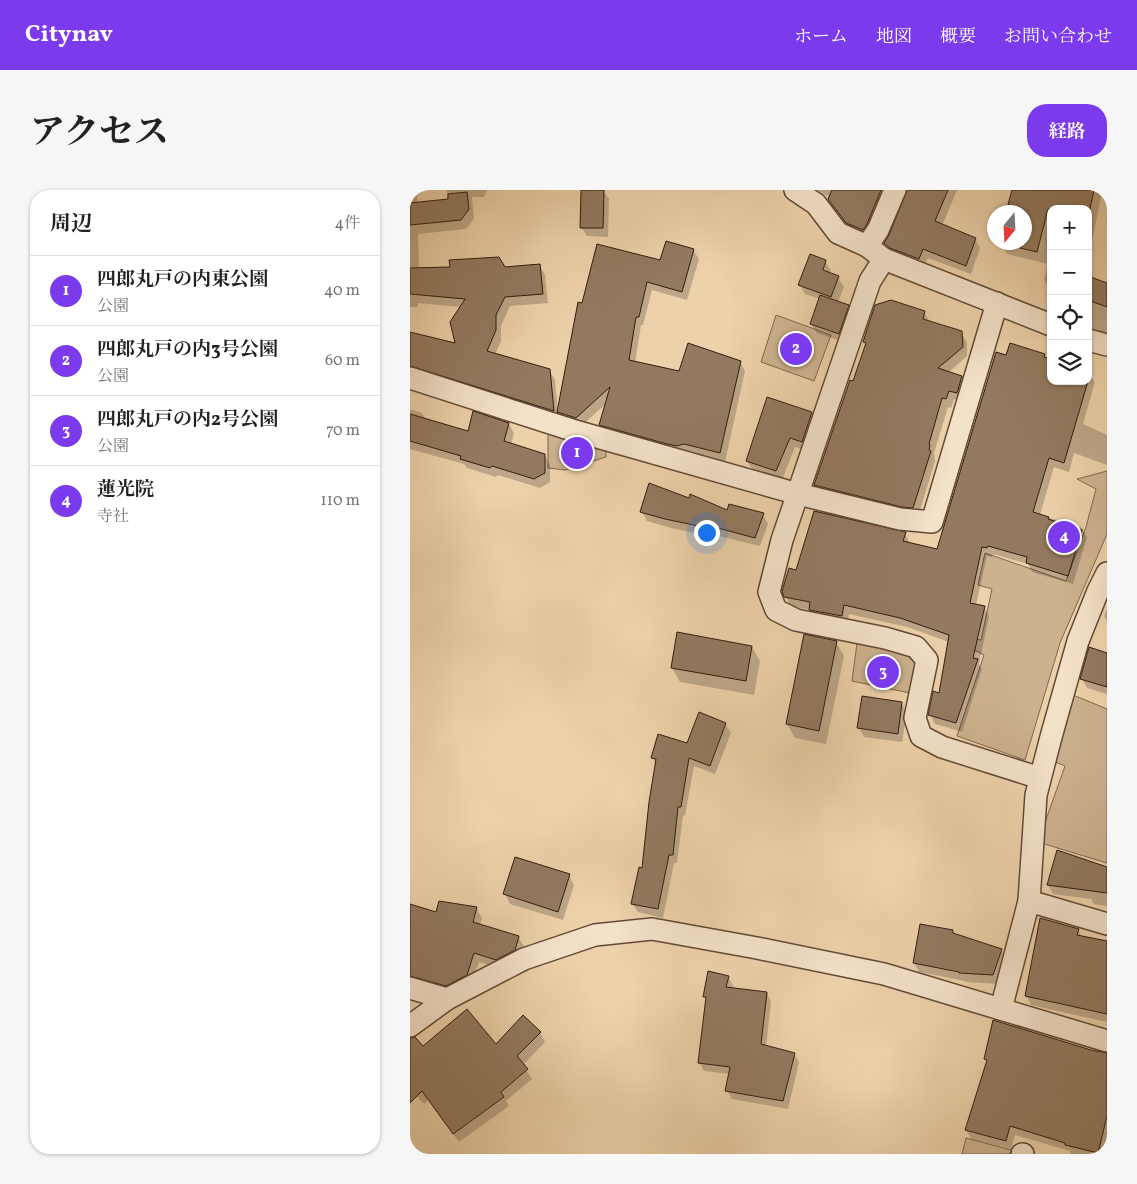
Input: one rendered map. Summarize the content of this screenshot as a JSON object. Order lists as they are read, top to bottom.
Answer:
{
  "north": "bottom",
  "page": {
    "header": "Citynav",
    "nav": [
      "ホーム",
      "地図",
      "概要",
      "お問い合わせ"
    ],
    "title": "アクセス",
    "buttons": "経路",
    "heading": ["周辺", "4件"],
    "map_buttons": ["+", "−"],
    "list": [
      {
        "mark": "1",
        "name": "四郎丸戸の内東公園",
        "note": "公園",
        "value": "40 m"
      },
      {
        "mark": "2",
        "name": "四郎丸戸の内3号公園",
        "note": "公園",
        "value": "60 m"
      },
      {
        "mark": "3",
        "name": "四郎丸戸の内2号公園",
        "note": "公園",
        "value": "70 m"
      },
      {
        "mark": "4",
        "name": "蓮光院",
        "note": "寺社",
        "value": "110 m"
      }
    ],
    "pins": [
      "2",
      "1",
      "4",
      "3"
    ]
  }
}
